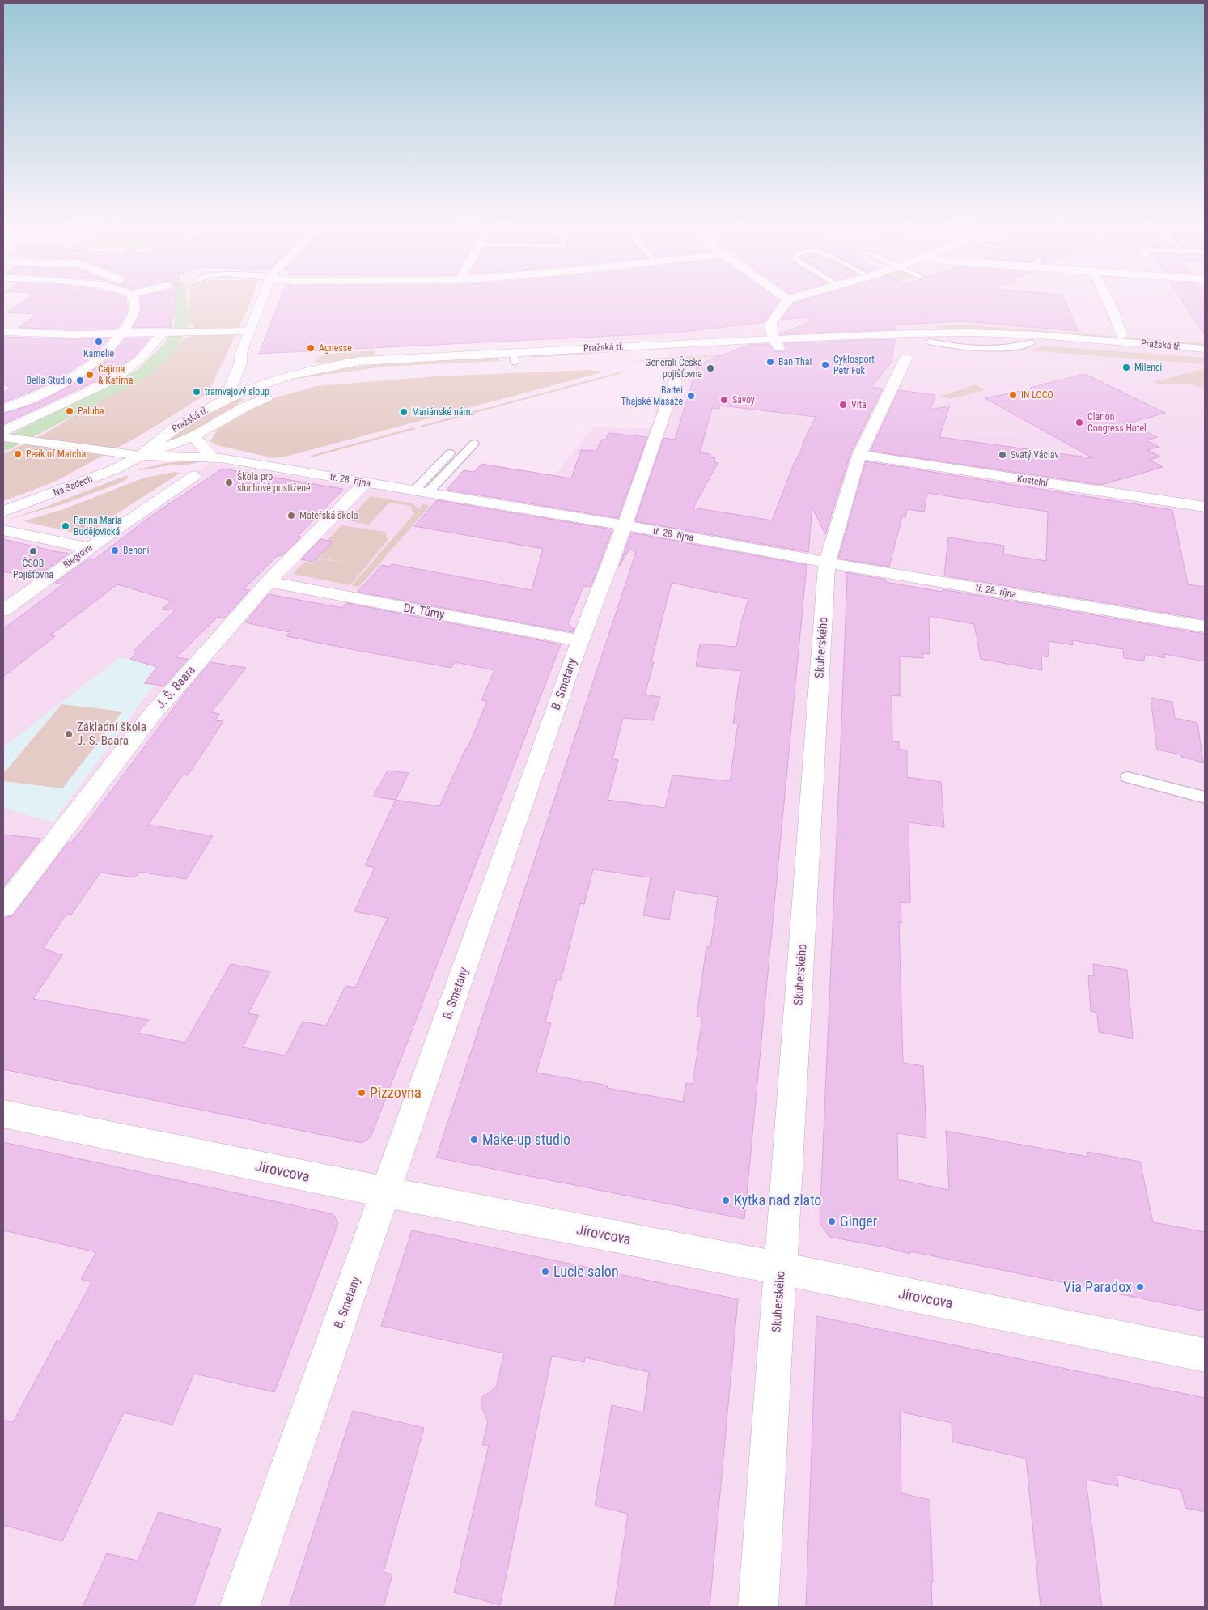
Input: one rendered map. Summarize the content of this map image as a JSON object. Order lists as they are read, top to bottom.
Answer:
{
  "streets": {
    "street": [
      "Pražská tř.",
      "tř. 28. října",
      "Kostelní",
      "Na Sadech",
      "Riegrova",
      "Dr. Tůmy",
      "Skuherského",
      "B. Smetany",
      "J. Š. Baara",
      "Jírovcova"
    ]
  },
  "crossings": [
    ["Pražská tř.", "tř. 28. října"],
    ["Pražská tř.", "Na Sadech"],
    ["tř. 28. října", "Na Sadech"],
    ["tř. 28. října", "Skuherského"],
    ["tř. 28. října", "B. Smetany"],
    ["tř. 28. října", "J. Š. Baara"],
    ["Kostelní", "Skuherského"],
    ["Dr. Tůmy", "B. Smetany"],
    ["Dr. Tůmy", "J. Š. Baara"],
    ["Skuherského", "Jírovcova"],
    ["B. Smetany", "Jírovcova"]
  ],
  "places": [
    "Kamelie",
    "Agnesse",
    "Ban Thai",
    "Cyklosport Petr Fuk",
    "Milenci",
    "Generali Česká pojišťovna",
    "Čajírna & Kafírna",
    "Bella Studio",
    "tramvajový sloup",
    "IN LOCO",
    "Baitei Thajské Masáže",
    "Savoy",
    "Vita",
    "Paluba",
    "Mariánské nám.",
    "Clarion Congress Hotel",
    "Peak of Matcha",
    "Svatý Václav",
    "Škola pro sluchově postižené",
    "Mateřská škola",
    "Panna Maria Budějovická",
    "Benoni",
    "ČSOB Pojišťovna",
    "Základní škola J. S. Baara",
    "Pizzovna",
    "Make-up studio",
    "Kytka nad zlato",
    "Ginger",
    "Lucie salon",
    "Via Paradox"
  ]
}
